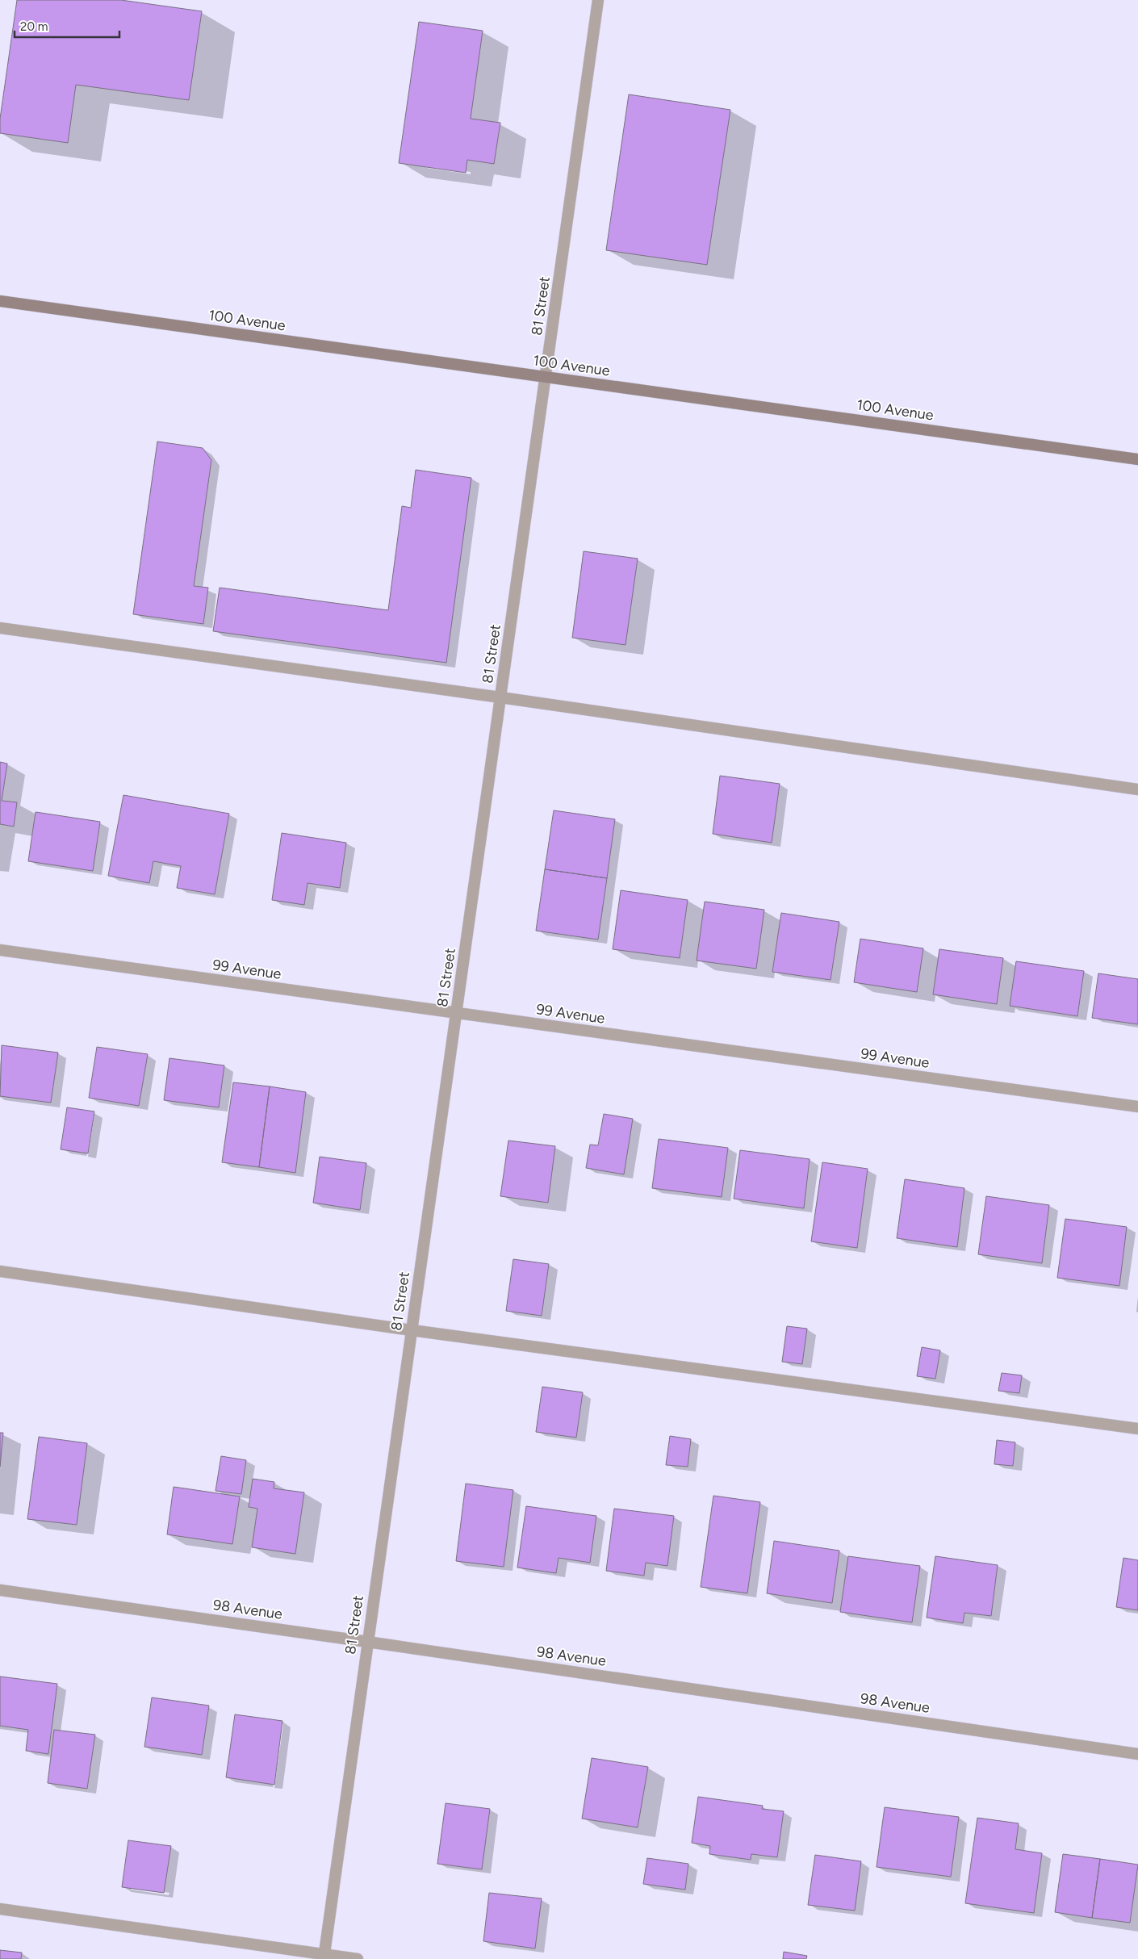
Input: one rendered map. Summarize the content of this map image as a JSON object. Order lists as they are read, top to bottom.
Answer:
{
  "streets": {
    "main road": ["100 Avenue"],
    "street": ["81 Street", "99 Avenue", "98 Avenue"]
  },
  "crossings": [
    ["81 Street", "100 Avenue"],
    ["81 Street", "99 Avenue"],
    ["81 Street", "98 Avenue"]
  ],
  "scale_bar": "20 m"
}
